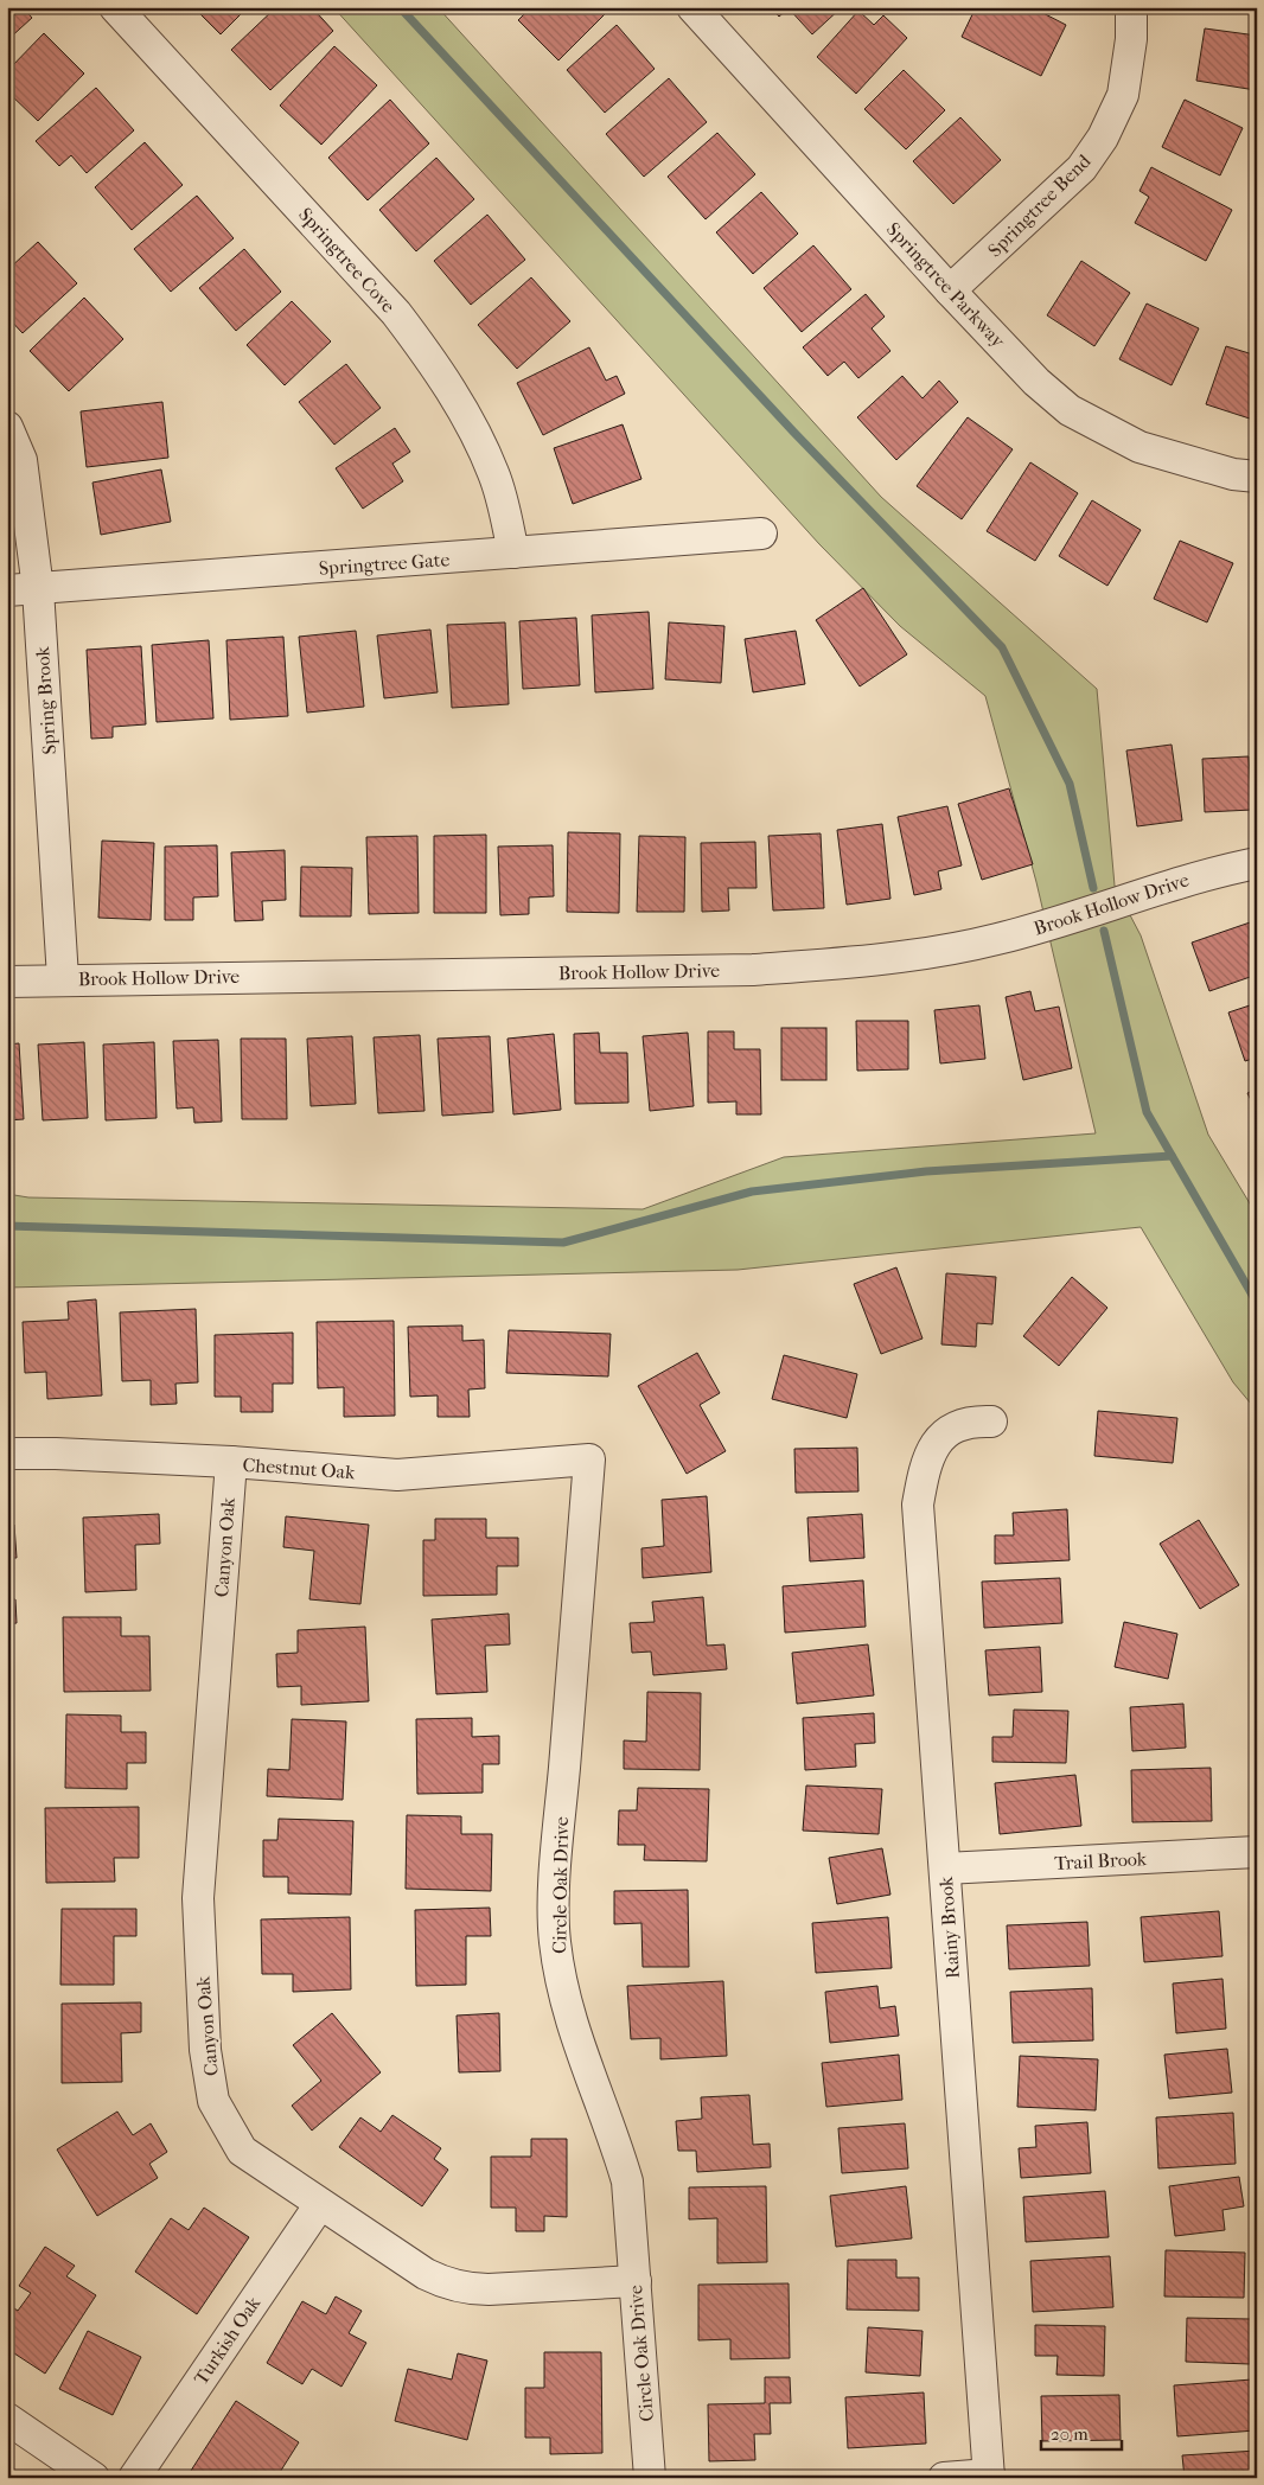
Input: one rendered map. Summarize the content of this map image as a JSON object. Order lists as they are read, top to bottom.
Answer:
{
  "streets": {
    "street": [
      "Springtree Bend",
      "Springtree Cove",
      "Springtree Parkway",
      "Springtree Gate",
      "Spring Brook",
      "Brook Hollow Drive",
      "Chestnut Oak",
      "Canyon Oak",
      "Trail Brook",
      "Circle Oak Drive",
      "Rainy Brook",
      "Turkish Oak"
    ]
  },
  "crossings": [
    ["Springtree Bend", "Springtree Parkway"],
    ["Springtree Cove", "Springtree Gate"],
    ["Springtree Gate", "Spring Brook"],
    ["Spring Brook", "Brook Hollow Drive"],
    ["Chestnut Oak", "Canyon Oak"],
    ["Chestnut Oak", "Circle Oak Drive"],
    ["Canyon Oak", "Circle Oak Drive"],
    ["Canyon Oak", "Turkish Oak"],
    ["Trail Brook", "Rainy Brook"]
  ],
  "scale_bar": "20 m"
}
